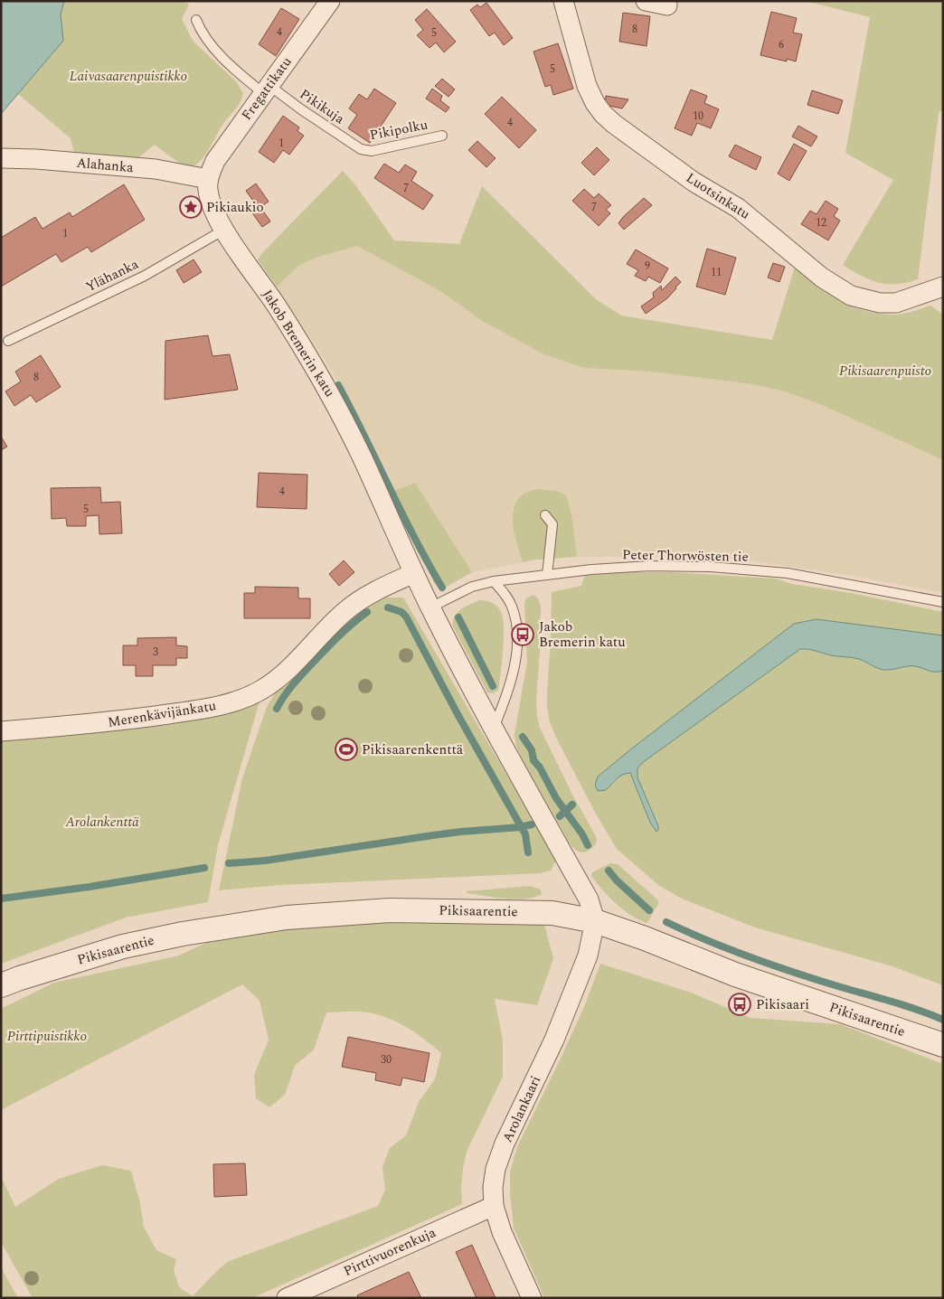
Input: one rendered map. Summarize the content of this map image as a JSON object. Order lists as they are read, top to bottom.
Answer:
{
  "streets": {
    "street": [
      "Fregattikatu",
      "Alahanka",
      "Luotsinkatu",
      "Jakob Bremerin katu",
      "Merenkävijänkatu",
      "Pikisaarentie",
      "Arolankaari",
      "Pirttivuorenkuja"
    ],
    "lane": [
      "Pikikuja",
      "Pikipolku",
      "Ylähanka",
      "Peter Thorwösten tie"
    ]
  },
  "crossings": [
    ["Fregattikatu", "Pikikuja"],
    ["Fregattikatu", "Alahanka"],
    ["Fregattikatu", "Jakob Bremerin katu"],
    ["Pikikuja", "Pikipolku"],
    ["Alahanka", "Jakob Bremerin katu"],
    ["Ylähanka", "Jakob Bremerin katu"],
    ["Jakob Bremerin katu", "Peter Thorwösten tie"],
    ["Jakob Bremerin katu", "Merenkävijänkatu"],
    ["Jakob Bremerin katu", "Pikisaarentie"],
    ["Jakob Bremerin katu", "Arolankaari"],
    ["Pikisaarentie", "Arolankaari"],
    ["Arolankaari", "Pirttivuorenkuja"]
  ],
  "parks": [
    "Laivasaarenpuistikko",
    "Pikisaarenpuisto",
    "Arolankenttä",
    "Pirttipuistikko"
  ],
  "places": {
    "place": ["Pikiaukio"],
    "bus stop": ["Jakob Bremerin katu", "Pikisaari"],
    "sports": ["Pikisaarenkenttä"]
  },
  "house_numbers": [
    "8",
    "4",
    "5",
    "6",
    "5",
    "10",
    "4",
    "1",
    "7",
    "7",
    "12",
    "1",
    "9",
    "11",
    "8",
    "4",
    "5",
    "3",
    "30"
  ]
}
